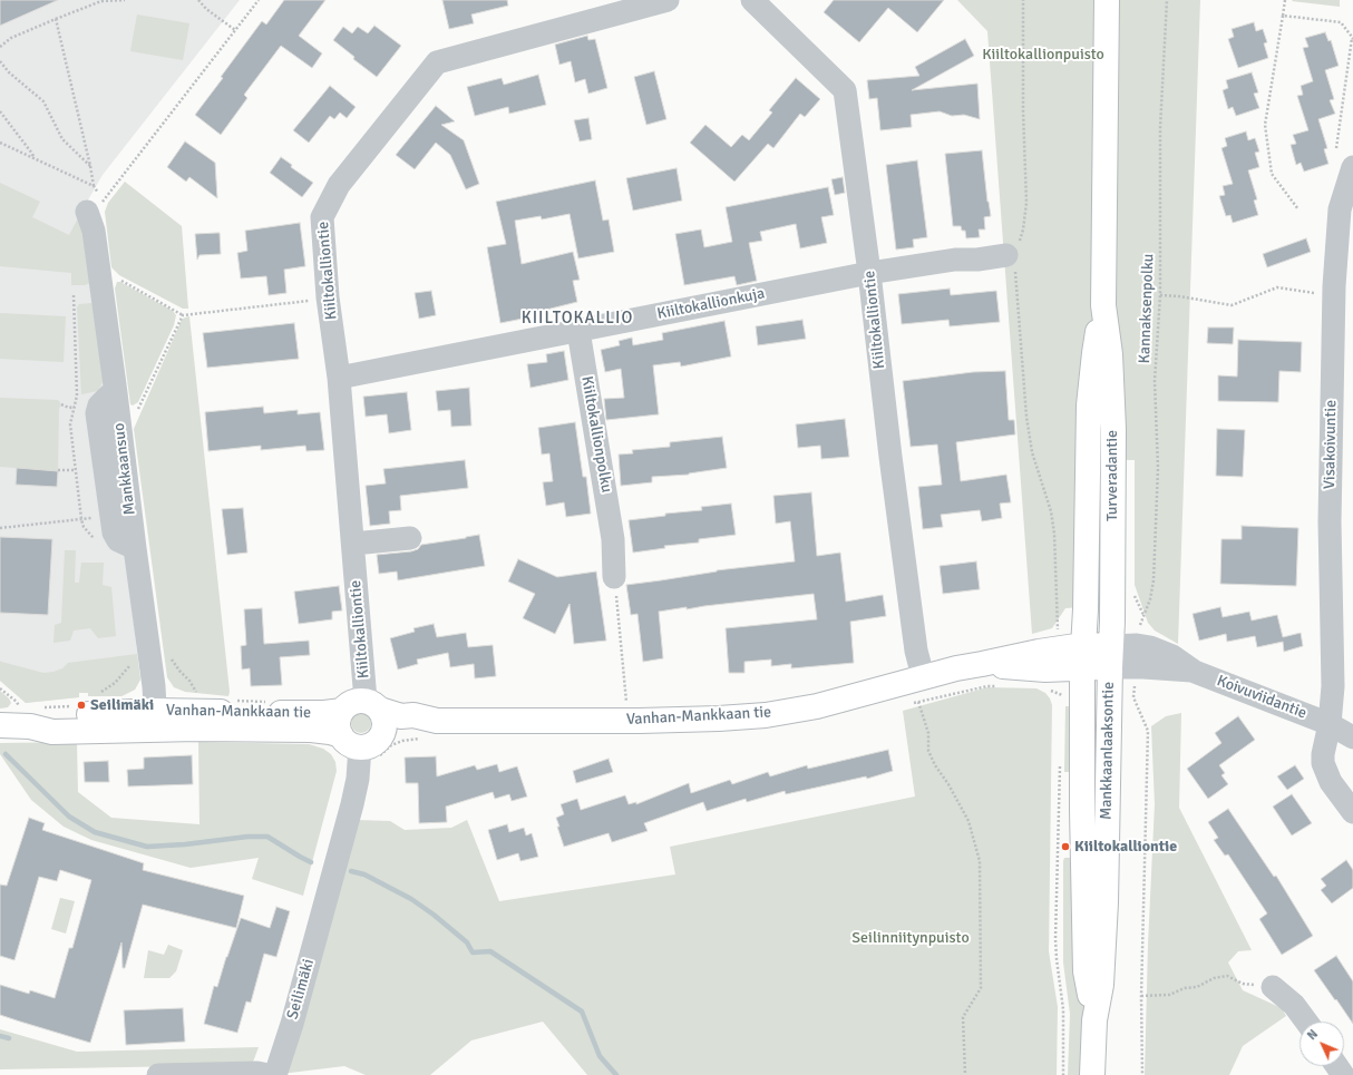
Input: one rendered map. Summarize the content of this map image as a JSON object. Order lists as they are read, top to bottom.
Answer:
{
  "streets": {
    "main road": ["Turveradantie", "Vanhan-Mankkaan tie", "Mankkaanlaaksontie"],
    "street": [
      "Kiiltokalliontie",
      "Kiiltokallionkuja",
      "Kiiltokallionpolku",
      "Visakoivuntie",
      "Mankkaansuo",
      "Koivuviidantie",
      "Seilimäki"
    ],
    "path": ["Kannaksenpolku"]
  },
  "crossings": [
    ["Kiiltokalliontie", "Kiiltokallionkuja"],
    ["Kiiltokalliontie", "Vanhan-Mankkaan tie"],
    ["Kiiltokalliontie", "Seilimäki"],
    ["Kiiltokallionkuja", "Kiiltokallionpolku"],
    ["Visakoivuntie", "Koivuviidantie"],
    ["Mankkaansuo", "Vanhan-Mankkaan tie"],
    ["Turveradantie", "Koivuviidantie"],
    ["Turveradantie", "Vanhan-Mankkaan tie"],
    ["Turveradantie", "Mankkaanlaaksontie"],
    ["Koivuviidantie", "Vanhan-Mankkaan tie"],
    ["Koivuviidantie", "Mankkaanlaaksontie"],
    ["Vanhan-Mankkaan tie", "Mankkaanlaaksontie"],
    ["Vanhan-Mankkaan tie", "Seilimäki"]
  ],
  "districts": ["KIILTOKALLIO"],
  "parks": ["Kiiltokallionpuisto", "Seilinniitynpuisto"],
  "places": ["Seilimäki", "Kiiltokalliontie"],
  "north": "top left"
}
